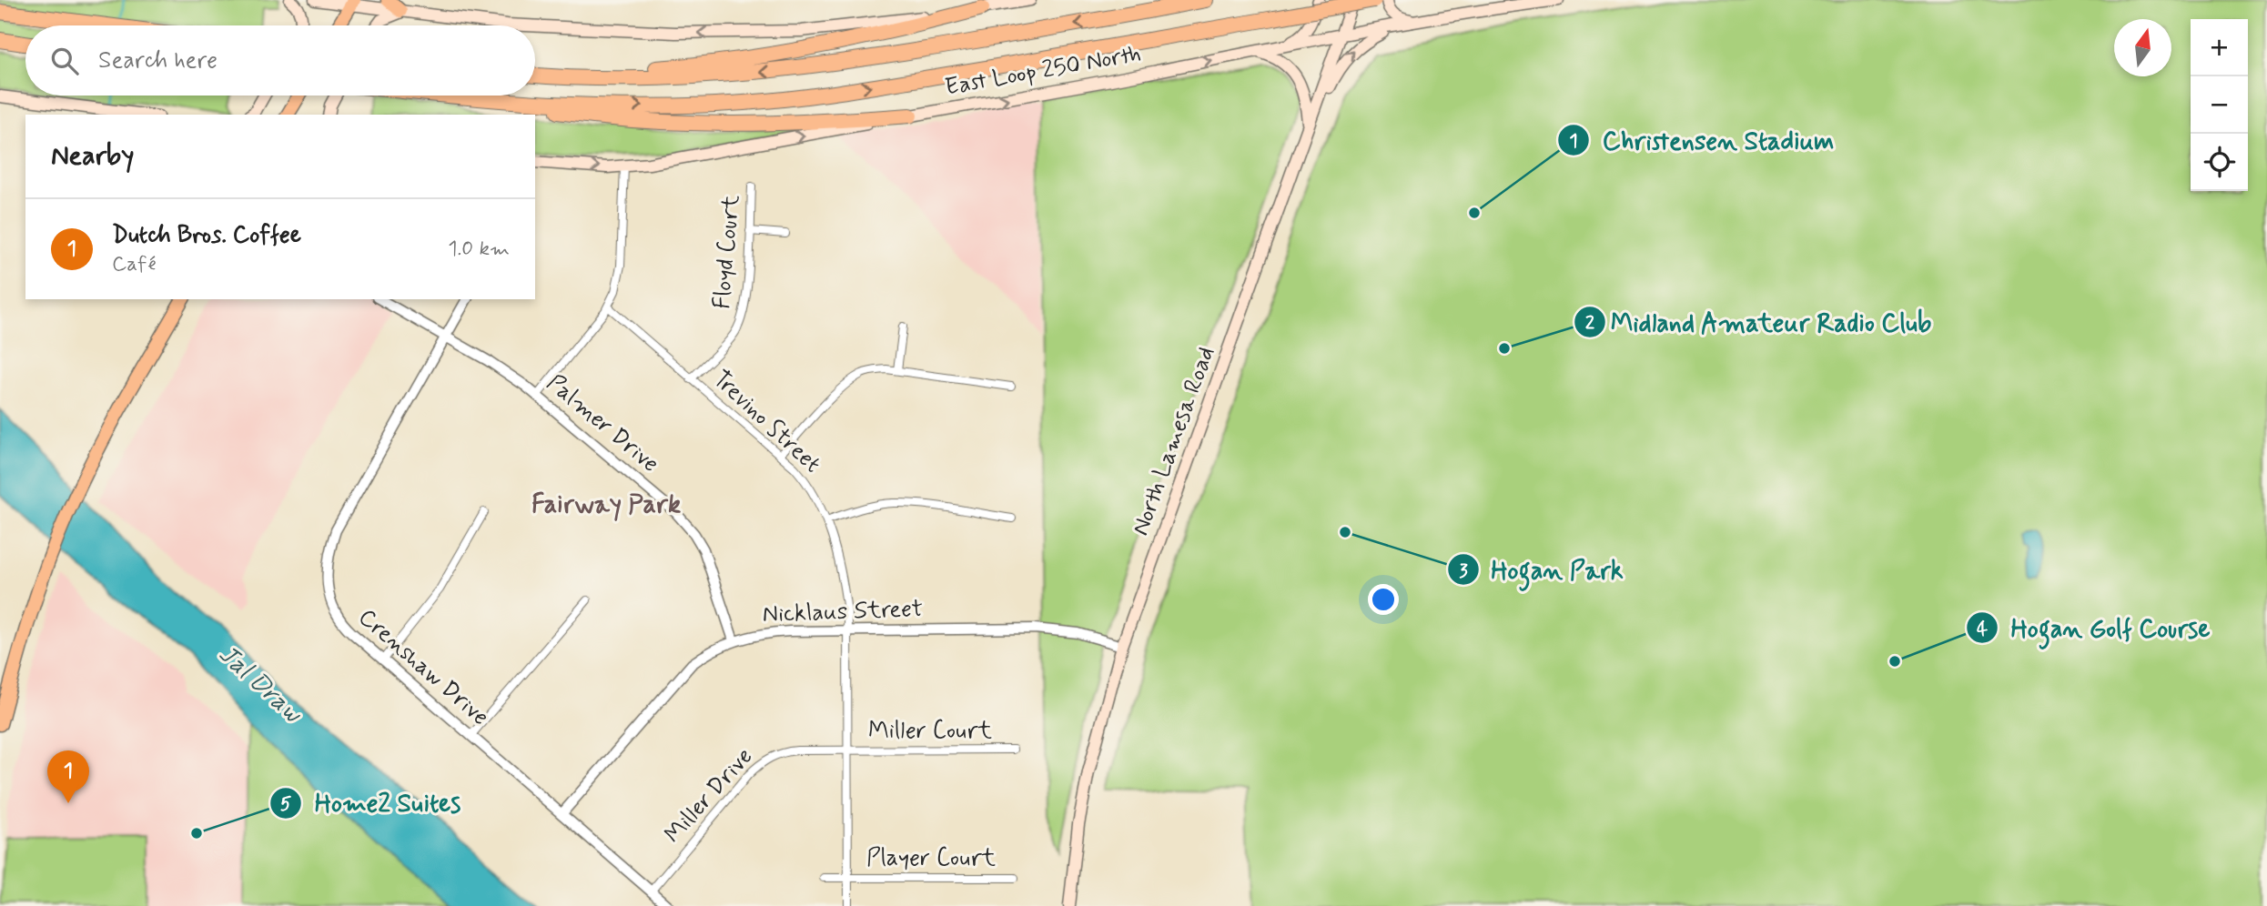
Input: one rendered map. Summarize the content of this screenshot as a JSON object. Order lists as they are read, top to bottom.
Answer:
{
  "streets": {
    "main road": ["East Loop 250 North", "North Lamesa Road"],
    "street": [
      "Floyd Court",
      "Trevino Street",
      "Palmer Drive",
      "Nicklaus Street",
      "Crenshaw Drive",
      "Miller Court",
      "Miller Drive",
      "Player Court"
    ]
  },
  "crossings": [
    ["East Loop 250 North", "North Lamesa Road"],
    ["Floyd Court", "Trevino Street"],
    ["Trevino Street", "Nicklaus Street"],
    ["Trevino Street", "Miller Court"],
    ["Trevino Street", "Miller Drive"],
    ["Trevino Street", "Player Court"],
    ["Palmer Drive", "Nicklaus Street"],
    ["Palmer Drive", "Crenshaw Drive"],
    ["North Lamesa Road", "Nicklaus Street"],
    ["Nicklaus Street", "Crenshaw Drive"],
    ["Crenshaw Drive", "Miller Drive"],
    ["Miller Court", "Miller Drive"]
  ],
  "one_way": ["East Loop 250 North"],
  "districts": ["Fairway Park"],
  "water": ["Jal Draw"],
  "places": [
    "Christensen Stadium",
    "Midland Amateur Radio Club",
    "Hogan Park",
    "Hogan Golf Course",
    "Home2 Suites"
  ],
  "north": "top",
  "page": {
    "map_buttons": ["+", "−"],
    "search": "Search here",
    "heading": "Nearby",
    "list": [
      {
        "mark": "1",
        "name": "Dutch Bros. Coffee",
        "note": "Café",
        "value": "1.0 km"
      }
    ],
    "pins": "1"
  }
}
